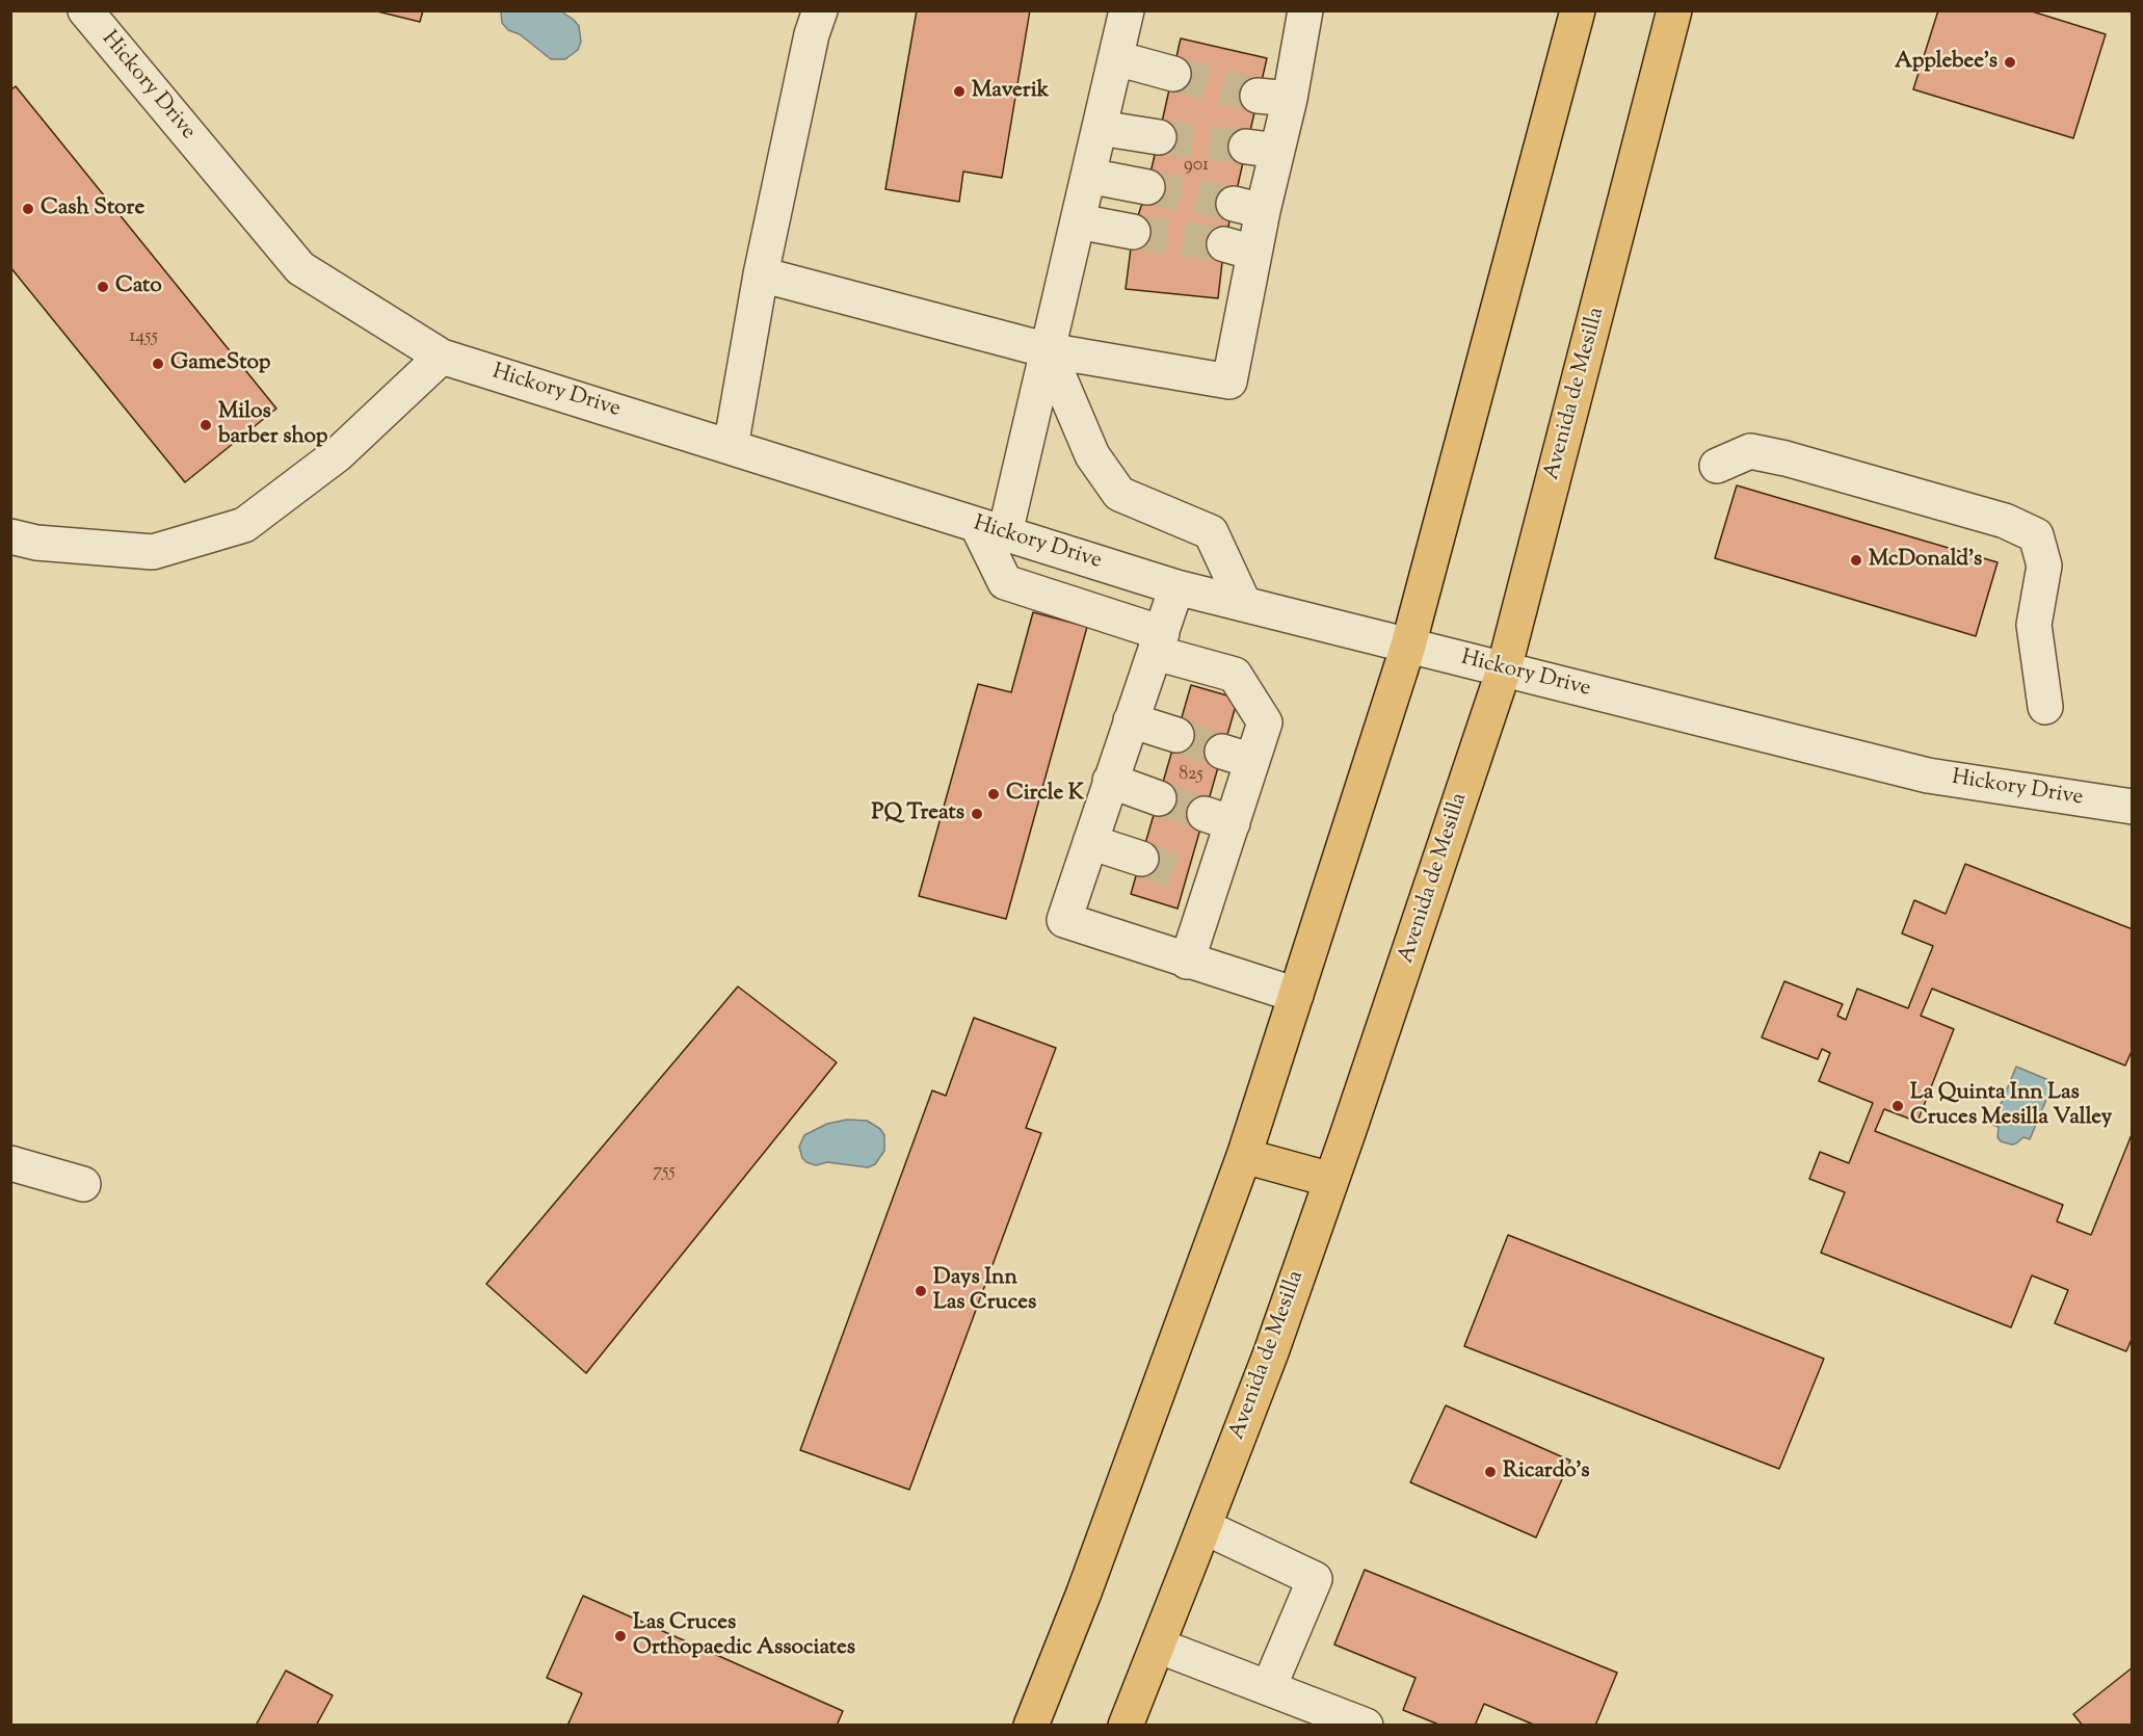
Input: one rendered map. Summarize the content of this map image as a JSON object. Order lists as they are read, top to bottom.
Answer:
{
  "streets": {
    "main road": ["Avenida de Mesilla"],
    "street": ["Hickory Drive"]
  },
  "crossings": [
    ["Hickory Drive", "Avenida de Mesilla"]
  ],
  "places": [
    "Applebee's",
    "Maverik",
    "Cash Store",
    "Cato",
    "GameStop",
    "Milos barber shop",
    "McDonald's",
    "Circle K",
    "PQ Treats",
    "La Quinta Inn Las Cruces Mesilla Valley",
    "Days Inn Las Cruces",
    "Ricardo's",
    "Las Cruces Orthopaedic Associates"
  ],
  "house_numbers": [
    "901",
    "1455",
    "825",
    "755"
  ]
}
